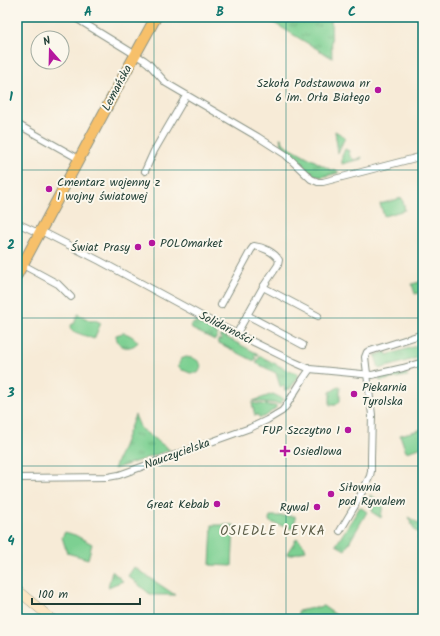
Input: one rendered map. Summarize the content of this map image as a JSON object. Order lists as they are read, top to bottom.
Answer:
{
  "streets": {
    "main road": ["Lemańska"],
    "street": ["Solidarności", "Nauczycielska"]
  },
  "crossings": [
    ["Lemańska", "Solidarności"],
    ["Solidarności", "Nauczycielska"]
  ],
  "districts": ["OSIEDLE LEYKA"],
  "places": {
    "other": [
      "Szkoła Podstawowa nr 6 im. Orła Białego",
      "Cmentarz wojenny z I wojny światowej",
      "POLOmarket",
      "Świat Prasy",
      "Piekarnia Tyrolska",
      "FUP Szczytno 1",
      "Siłownia pod Rywalem",
      "Great Kebab",
      "Rywal"
    ],
    "health": ["Osiedlowa"]
  },
  "scale_bar": "100 m",
  "north": "top",
  "grid": {
    "columns": ["A", "B", "C"],
    "rows": [
      "1",
      "2",
      "3",
      "4"
    ]
  }
}
